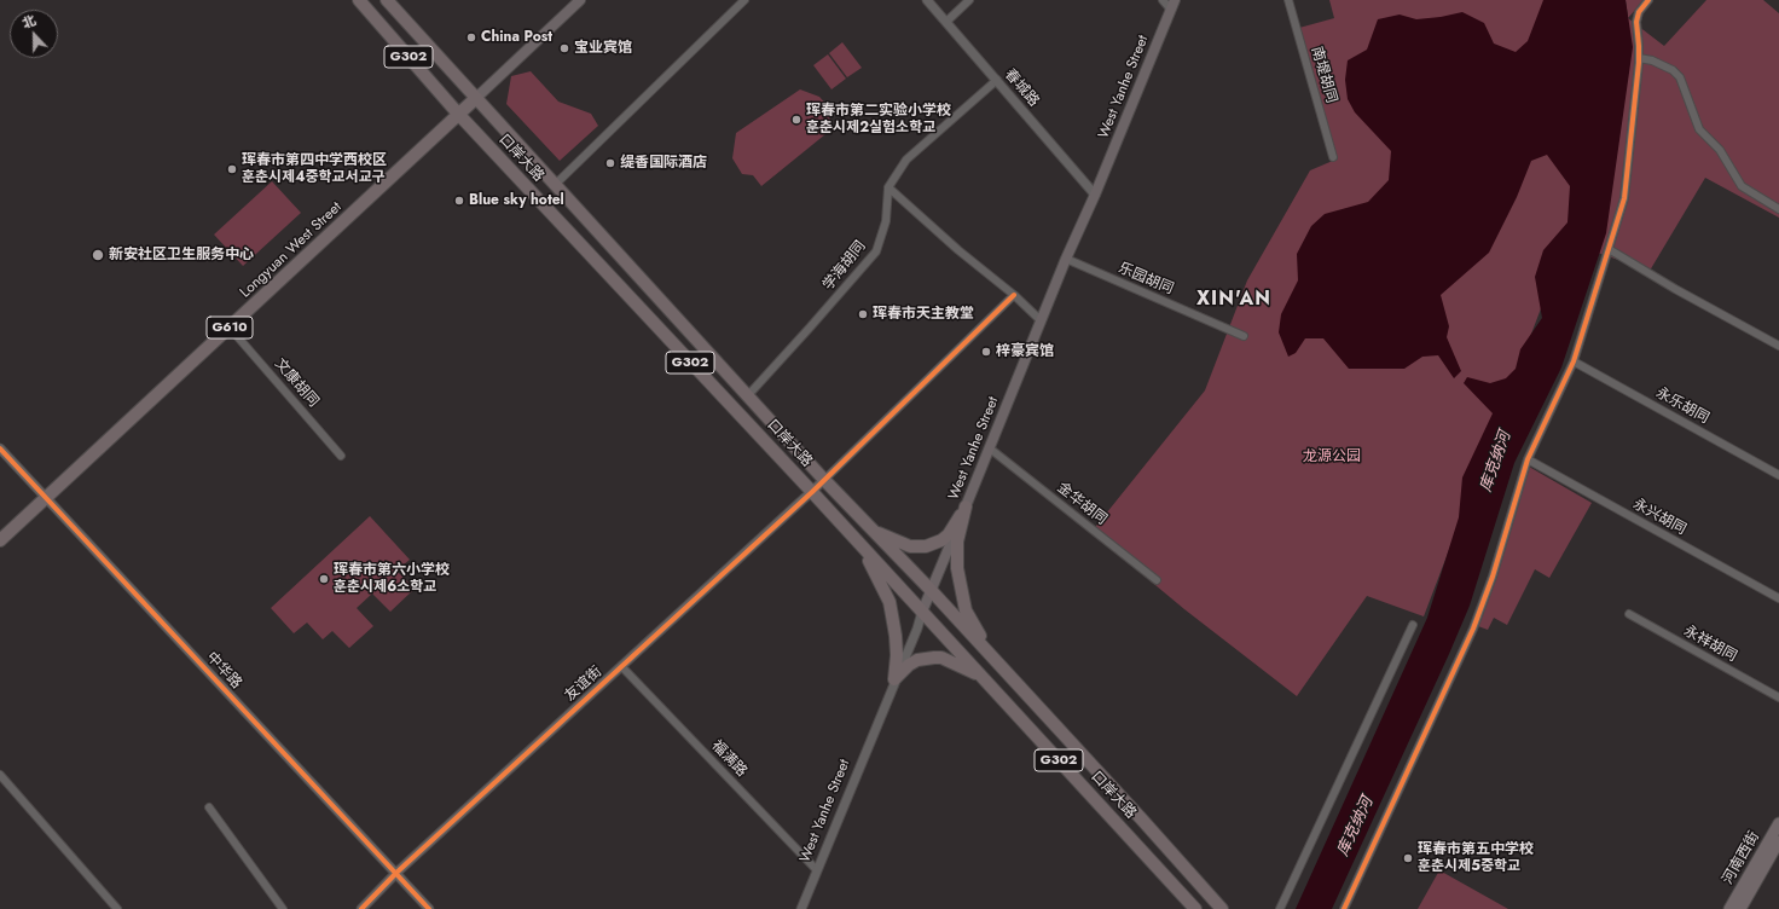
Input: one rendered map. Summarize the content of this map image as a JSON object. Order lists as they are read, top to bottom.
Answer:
{
  "streets": {
    "highway": [
      "G302",
      "口岸大路",
      "Longyuan West Street",
      "G610"
    ],
    "main road": ["West Yanhe Street", "河南西街"],
    "street": [
      "南堤胡同",
      "春城路",
      "学海胡同",
      "乐园胡同",
      "文康胡同",
      "永乐胡同",
      "金华胡同",
      "永兴胡同",
      "永祥胡同",
      "中华路",
      "友谊街",
      "福满路"
    ]
  },
  "crossings": [
    ["West Yanhe Street", "春城路"],
    ["West Yanhe Street", "口岸大路"],
    ["West Yanhe Street", "乐园胡同"],
    ["West Yanhe Street", "金华胡同"],
    ["West Yanhe Street", "福满路"],
    ["春城路", "学海胡同"],
    ["口岸大路", "Longyuan West Street"],
    ["口岸大路", "学海胡同"],
    ["口岸大路", "友谊街"],
    ["Longyuan West Street", "文康胡同"],
    ["Longyuan West Street", "中华路"],
    ["中华路", "友谊街"],
    ["友谊街", "福满路"]
  ],
  "districts": ["XIN'AN"],
  "water": ["库克纳河"],
  "parks": ["龙源公园"],
  "places": [
    "China Post",
    "宝业宾馆",
    "珲春市第二实验小学校 훈춘시제2실험소학교",
    "缇香国际酒店",
    "珲春市第四中学西校区 훈춘시제4중학교서교구",
    "Blue sky hotel",
    "新安社区卫生服务中心",
    "珲春市天主教堂",
    "梓豪宾馆",
    "珲春市第六小学校 훈춘시제6소학교",
    "珲春市第五中学校 훈춘시제5중학교"
  ],
  "north": "top"
}
